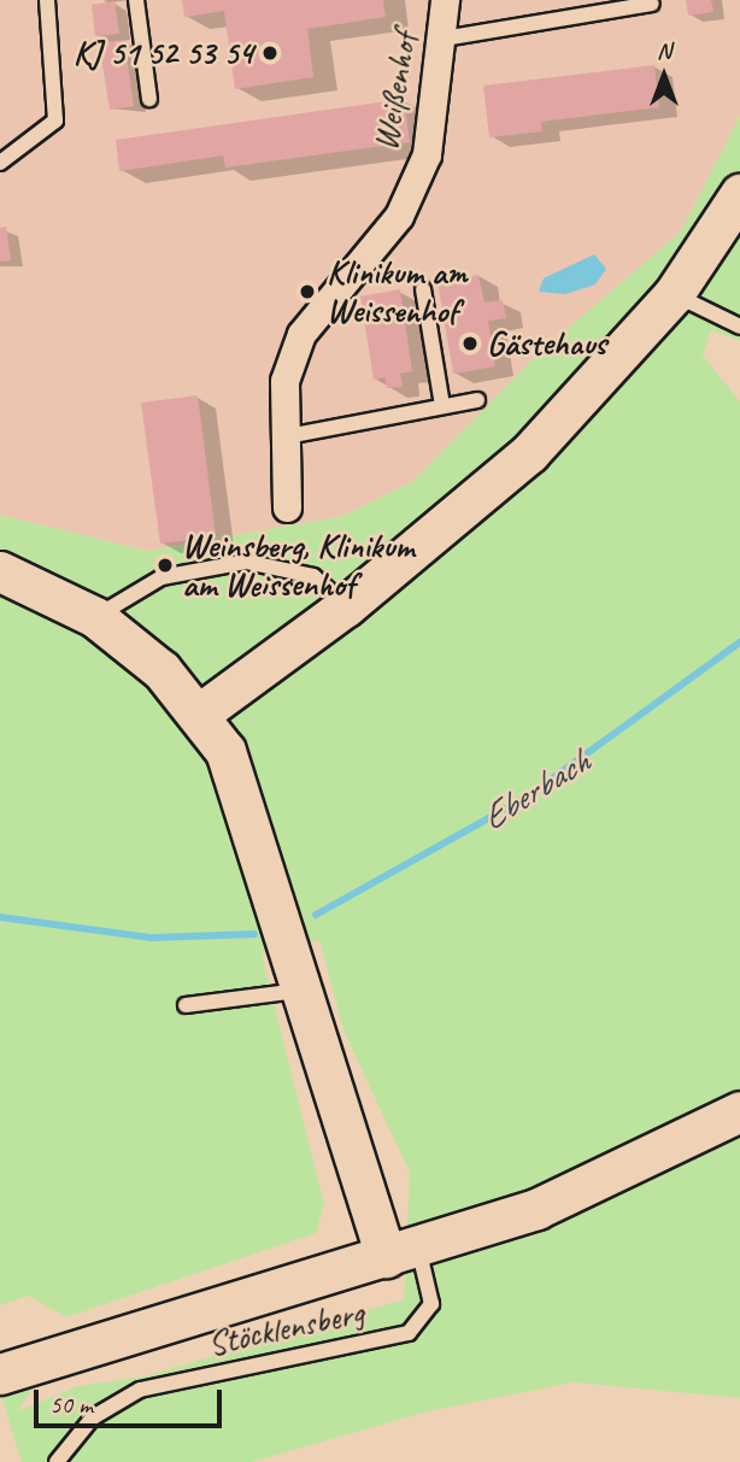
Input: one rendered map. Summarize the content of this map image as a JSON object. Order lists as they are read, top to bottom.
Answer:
{
  "streets": {
    "street": ["Weißenhof"],
    "lane": ["Stöcklensberg"]
  },
  "water": ["Eberbach"],
  "places": [
    "KJ 51 52 53 54",
    "Klinikum am Weissenhof",
    "Gästehaus",
    "Weinsberg, Klinikum am Weissenhof"
  ],
  "scale_bar": "50 m",
  "north": "top"
}
